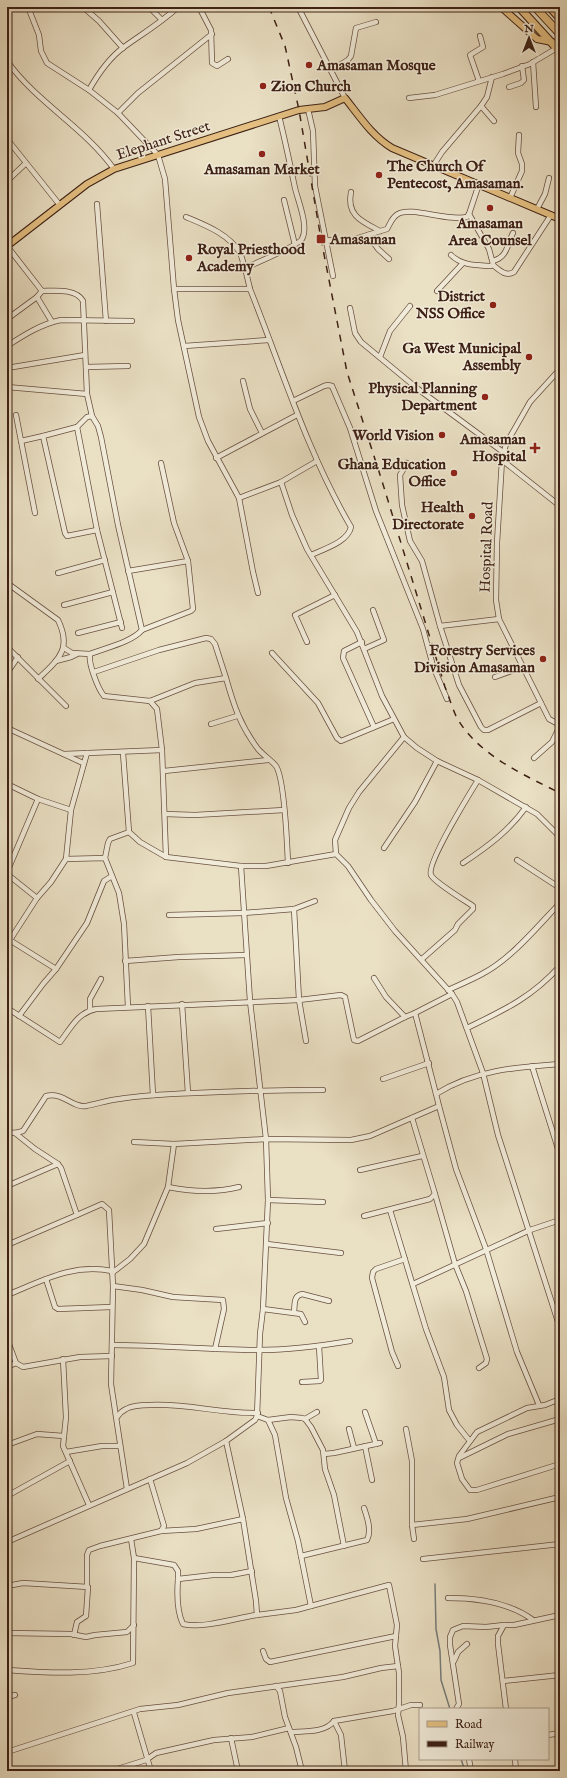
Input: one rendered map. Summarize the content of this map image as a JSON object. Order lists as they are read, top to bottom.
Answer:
{
  "streets": {
    "main road": ["Elephant Street"],
    "street": ["Hospital Road"]
  },
  "places": {
    "other": [
      "Amasaman Mosque",
      "Zion Church",
      "Amasaman Market",
      "The Church Of Pentecost, Amasaman.",
      "Amasaman Area Counsel",
      "Royal Priesthood Academy",
      "District NSS Office",
      "Ga West Municipal Assembly",
      "Physical Planning Department",
      "World Vision",
      "Ghana Education Office",
      "Health Directorate",
      "Forestry Services Division Amasaman"
    ],
    "transit": ["Amasaman"],
    "health": ["Amasaman Hospital"]
  },
  "legend": ["Road", "Railway"],
  "north": "top"
}
